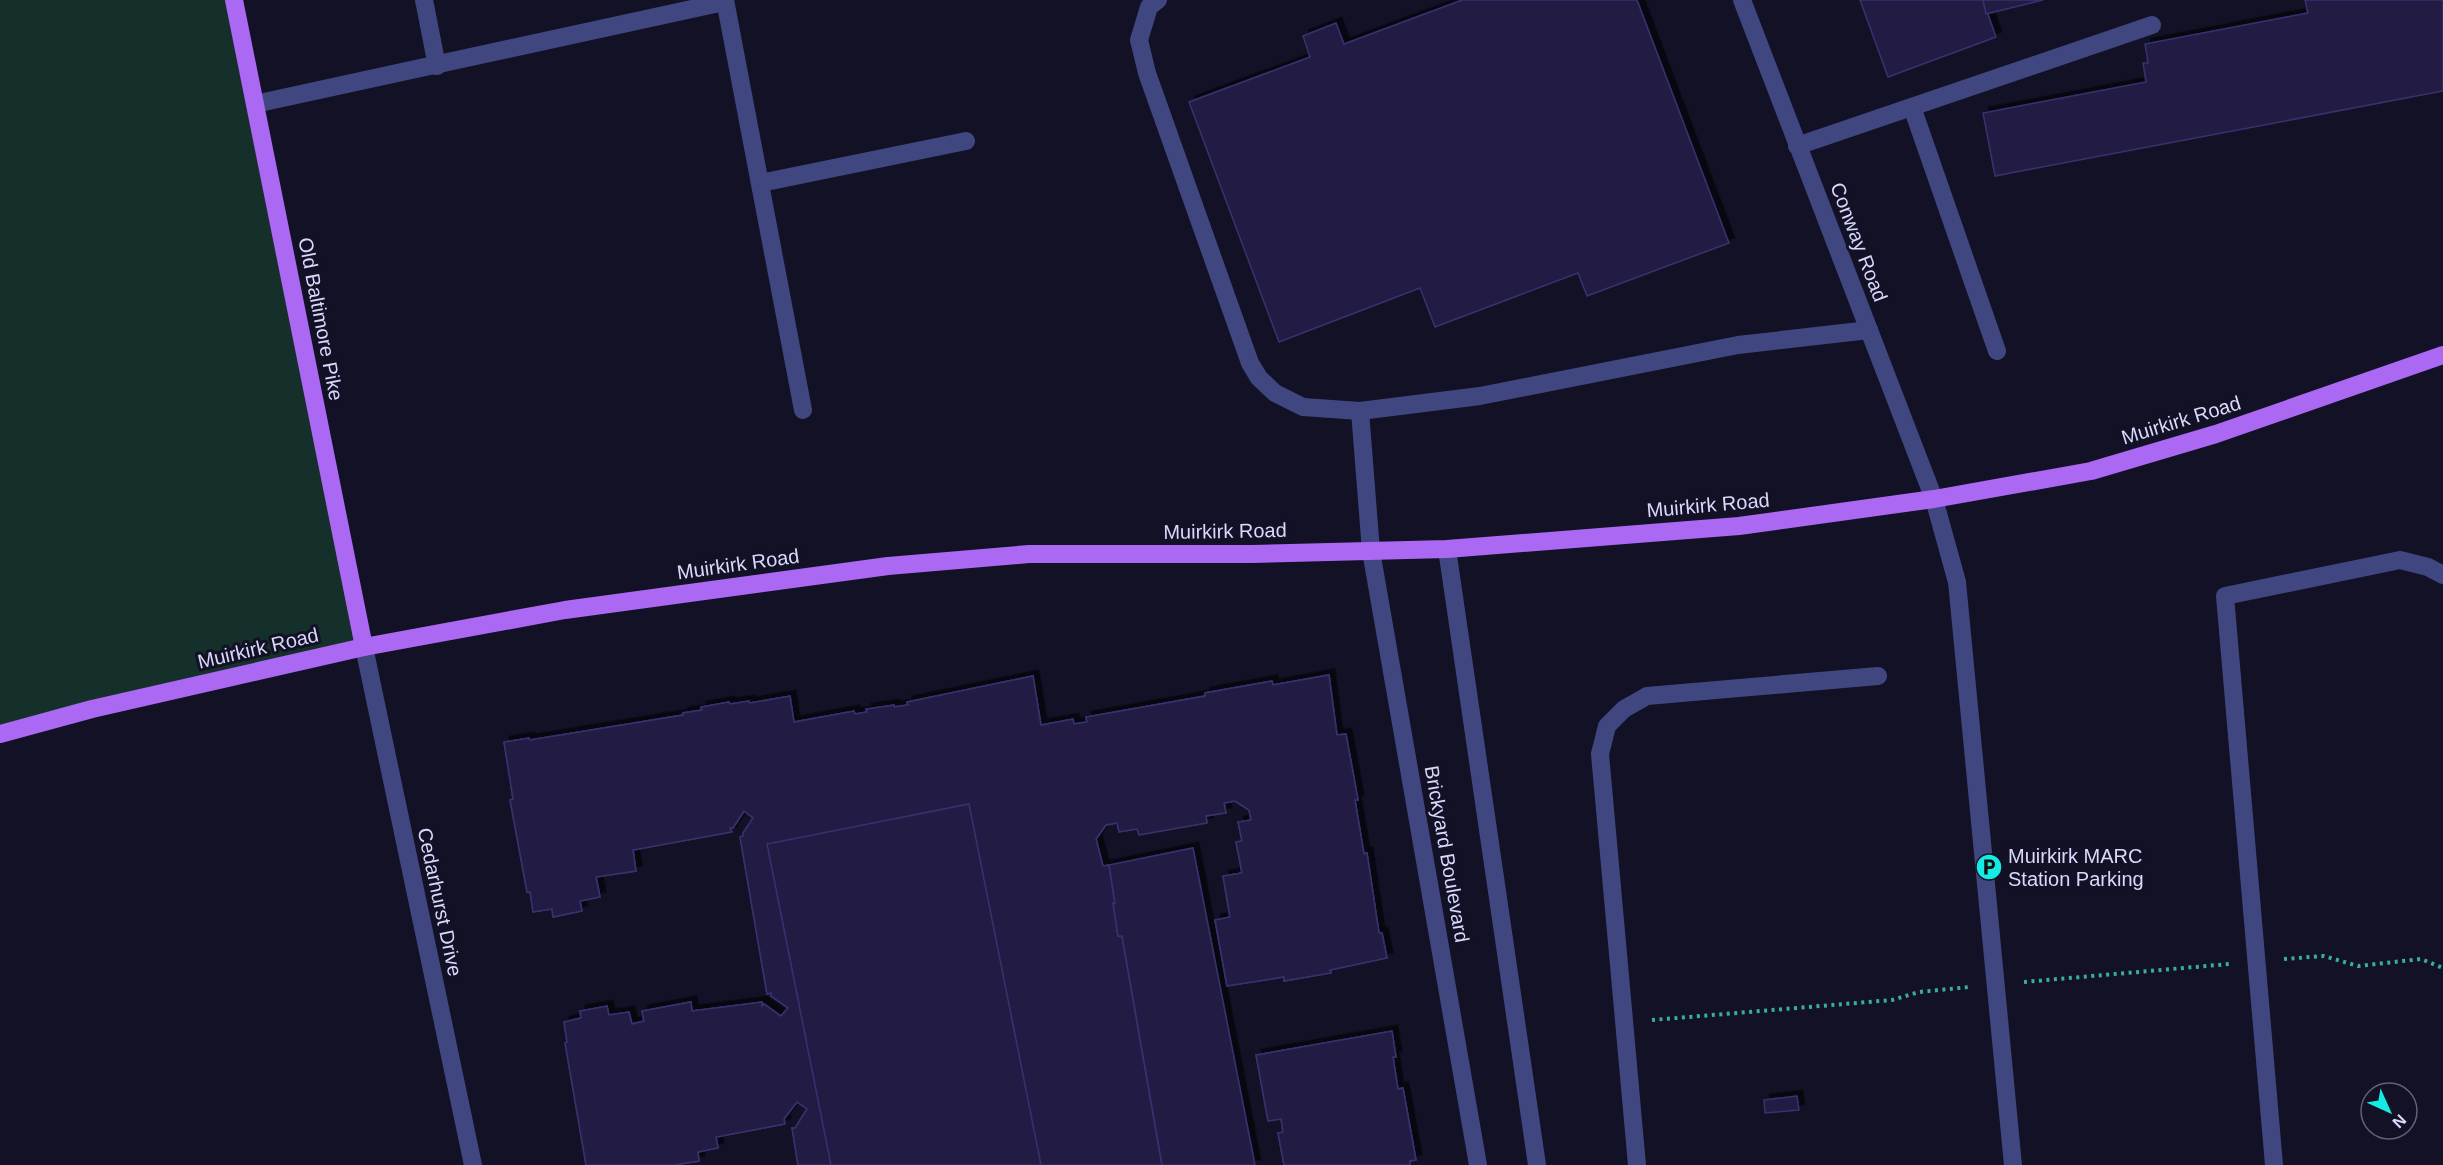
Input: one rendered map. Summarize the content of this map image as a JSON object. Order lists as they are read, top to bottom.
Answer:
{
  "streets": {
    "main road": ["Old Baltimore Pike", "Muirkirk Road"],
    "street": ["Conway Road", "Brickyard Boulevard", "Cedarhurst Drive"]
  },
  "crossings": [
    ["Conway Road", "Muirkirk Road"],
    ["Old Baltimore Pike", "Muirkirk Road"],
    ["Old Baltimore Pike", "Cedarhurst Drive"],
    ["Muirkirk Road", "Brickyard Boulevard"],
    ["Muirkirk Road", "Cedarhurst Drive"]
  ],
  "places": {
    "parking": ["Muirkirk MARC Station Parking"]
  },
  "north": "bottom right"
}
